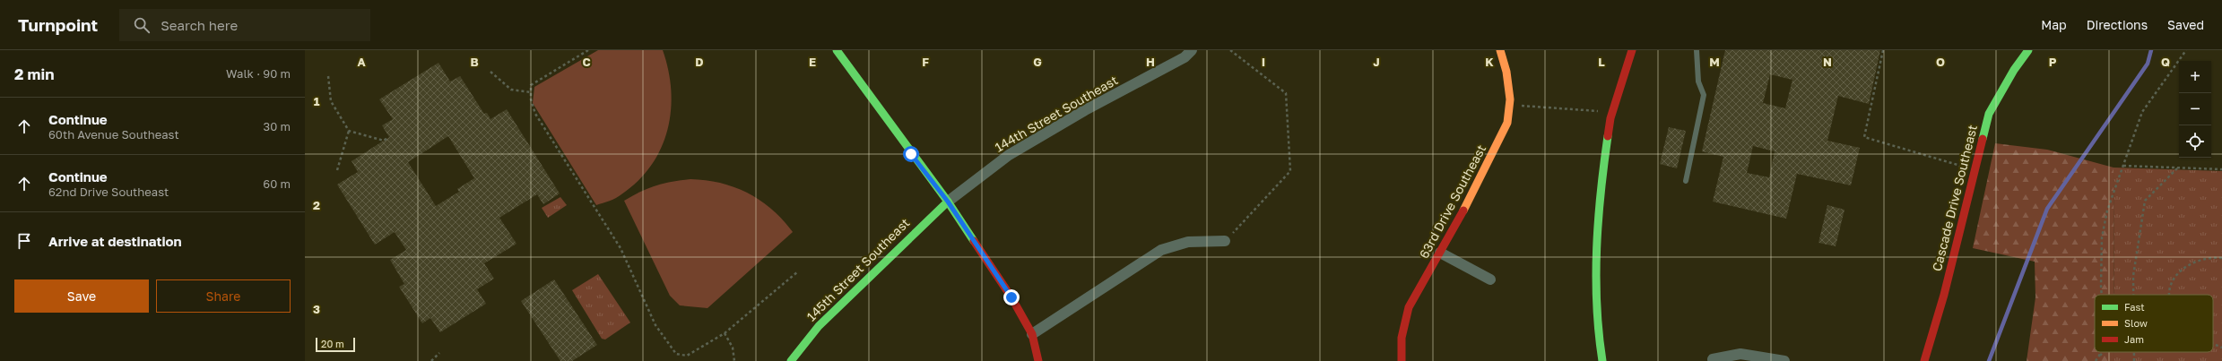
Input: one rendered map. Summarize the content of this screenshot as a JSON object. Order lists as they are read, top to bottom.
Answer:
{
  "streets": {
    "street": [
      "144th Street Southeast",
      "Cascade Drive Southeast",
      "63rd Drive Southeast",
      "145th Street Southeast"
    ]
  },
  "crossings": [
    ["144th Street Southeast", "145th Street Southeast"]
  ],
  "legend": ["Fast", "Slow", "Jam"],
  "scale_bar": "20 m",
  "page": {
    "header": "Turnpoint",
    "search": "Search here",
    "nav": ["Map", "Directions", "Saved"],
    "heading": ["2 min", "Walk · 90 m"],
    "map_buttons": ["+", "−"],
    "list": [
      ["Continue", "60th Avenue Southeast", "30 m"],
      ["Continue", "62nd Drive Southeast", "60 m"],
      "Arrive at destination"
    ],
    "buttons": ["Save", "Share"],
    "scale": "20 m"
  },
  "grid": {
    "columns": [
      "A",
      "B",
      "C",
      "D",
      "E",
      "F",
      "G",
      "H",
      "I",
      "J",
      "K",
      "L",
      "M",
      "N",
      "O",
      "P",
      "Q"
    ],
    "rows": ["1", "2", "3"]
  }
}
